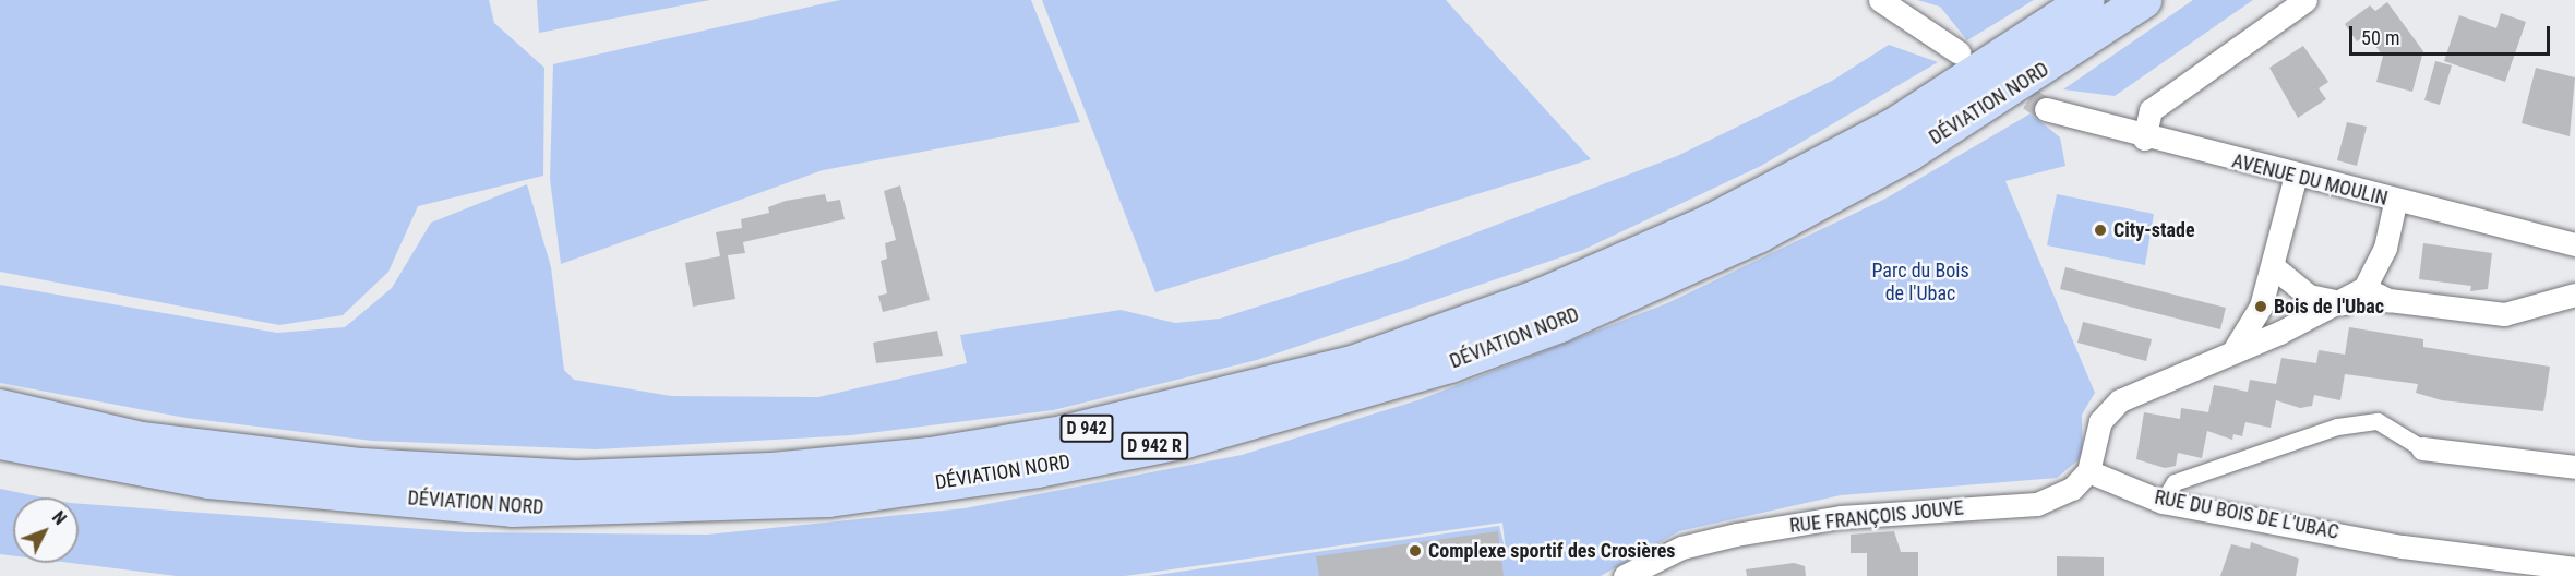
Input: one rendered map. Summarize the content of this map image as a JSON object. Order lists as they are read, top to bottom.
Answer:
{
  "streets": {
    "main road": ["DÉVIATION NORD", "D 942", "D 942 R"],
    "street": ["AVENUE DU MOULIN", "RUE DU BOIS DE L'UBAC", "RUE FRANÇOIS JOUVE"]
  },
  "crossings": [
    ["RUE DU BOIS DE L'UBAC", "RUE FRANÇOIS JOUVE"]
  ],
  "parks": ["Parc du Bois de l'Ubac"],
  "places": ["City-stade", "Bois de l'Ubac", "Complexe sportif des Crosières"],
  "scale_bar": "50 m",
  "north": "top right"
}
